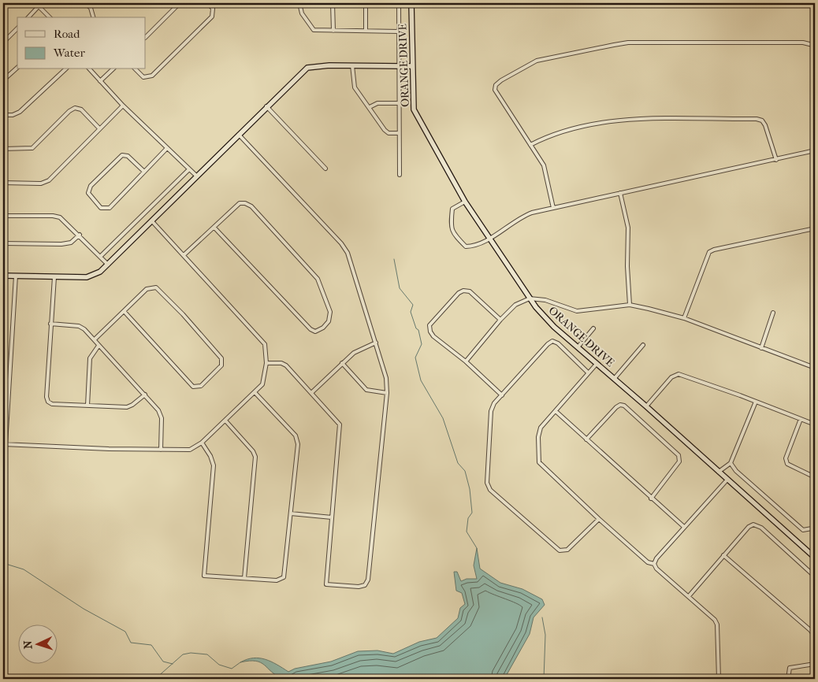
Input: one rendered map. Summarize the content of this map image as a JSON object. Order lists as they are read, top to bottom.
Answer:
{
  "streets": {
    "street": ["ORANGE DRIVE"]
  },
  "legend": ["Road", "Water"],
  "north": "left"
}
